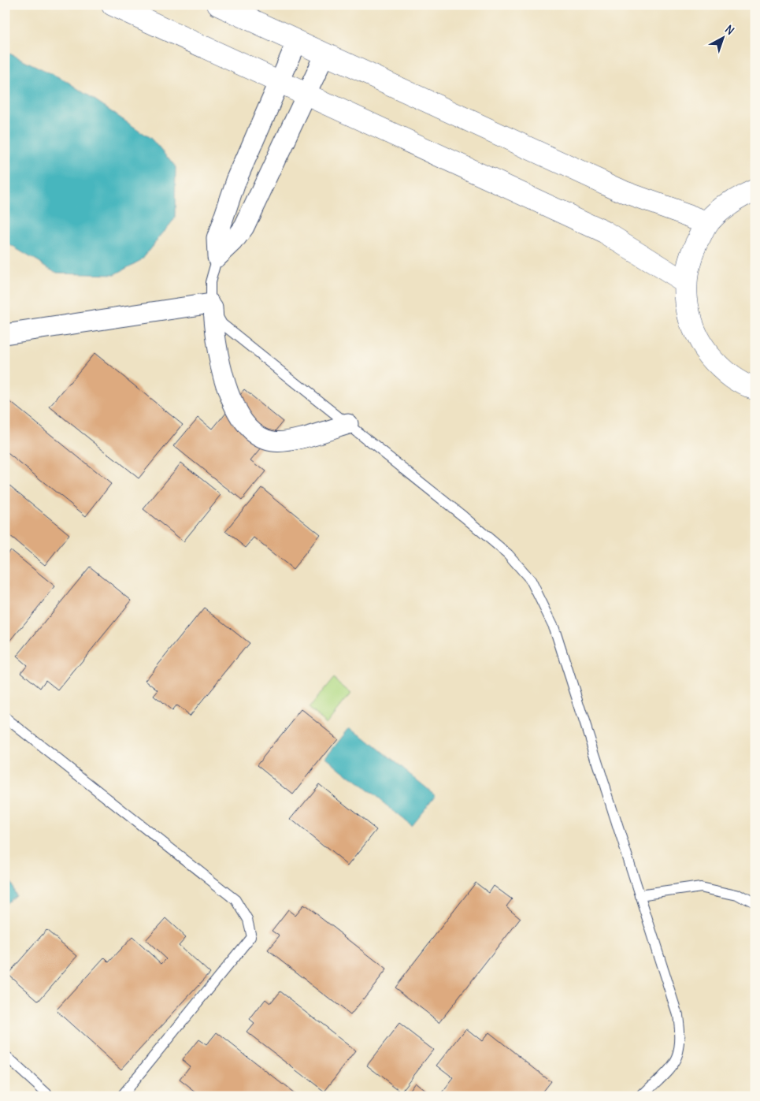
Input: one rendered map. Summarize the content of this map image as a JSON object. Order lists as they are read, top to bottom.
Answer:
{
  "north": "top right"
}
